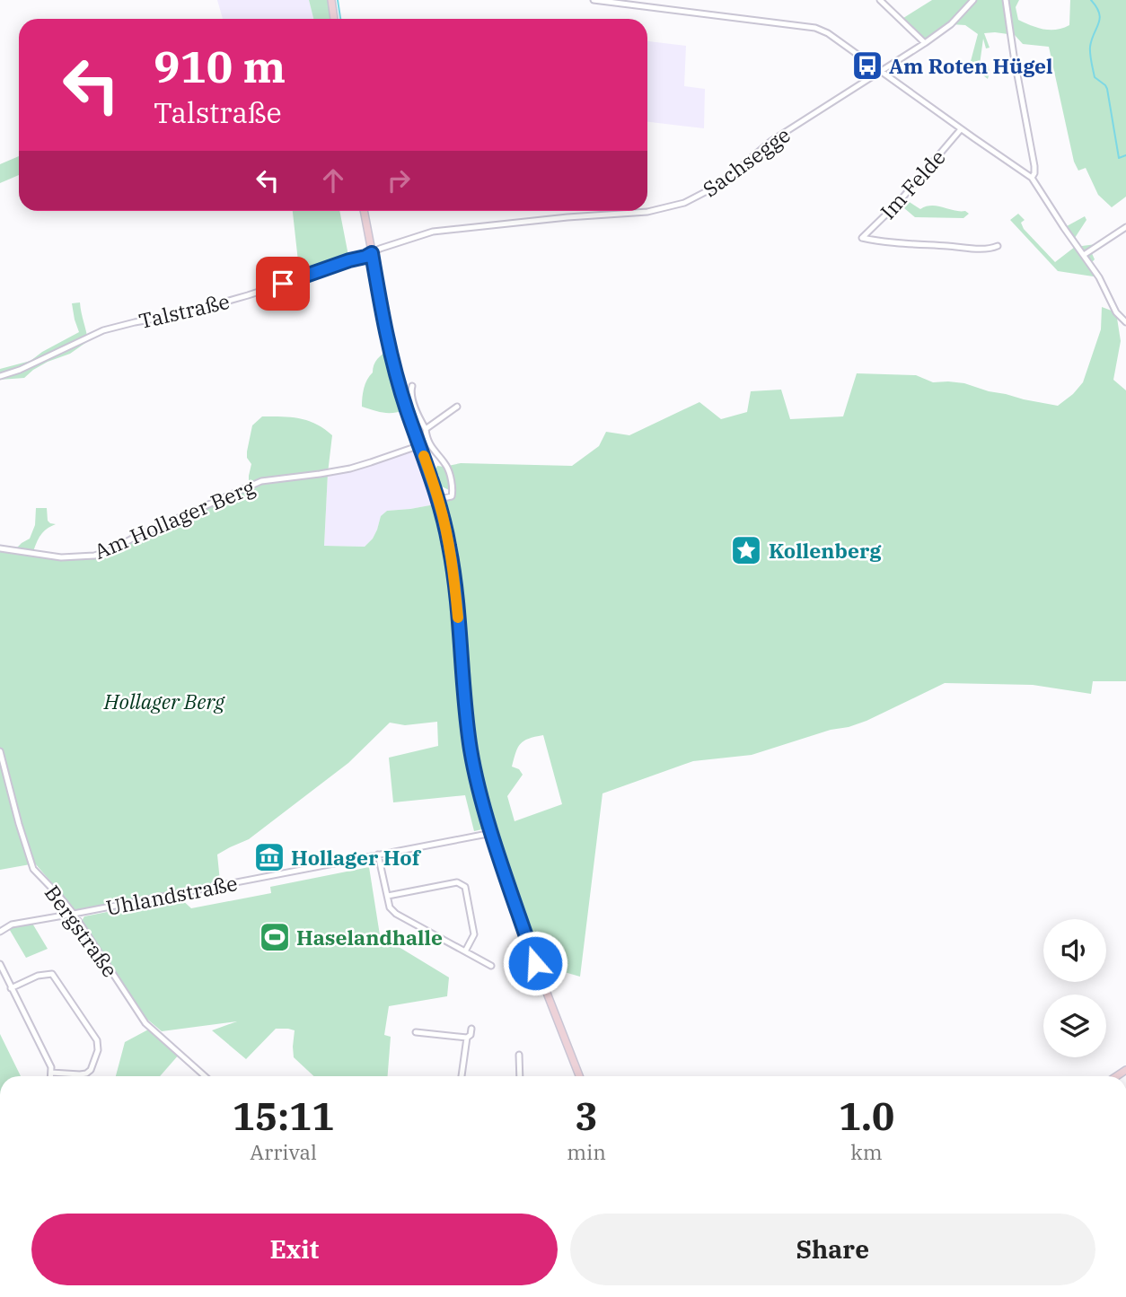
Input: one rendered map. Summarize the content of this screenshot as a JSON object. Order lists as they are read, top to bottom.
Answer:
{
  "streets": {
    "street": [
      "Sachsegge",
      "Im Felde",
      "Talstraße",
      "Am Hollager Berg",
      "Uhlandstraße",
      "Bergstraße"
    ]
  },
  "crossings": [
    ["Sachsegge", "Talstraße"],
    ["Uhlandstraße", "Bergstraße"]
  ],
  "parks": ["Hollager Berg"],
  "places": {
    "bus stop": ["Am Roten Hügel"],
    "place": ["Kollenberg"],
    "museum": ["Hollager Hof"],
    "sports": ["Haselandhalle"]
  },
  "page": {
    "turn": ["910 m", "Talstraße"],
    "eta": [
      "15:11",
      "Arrival",
      "3",
      "min",
      "1.0",
      "km"
    ],
    "buttons": ["Exit", "Share"]
  }
}
